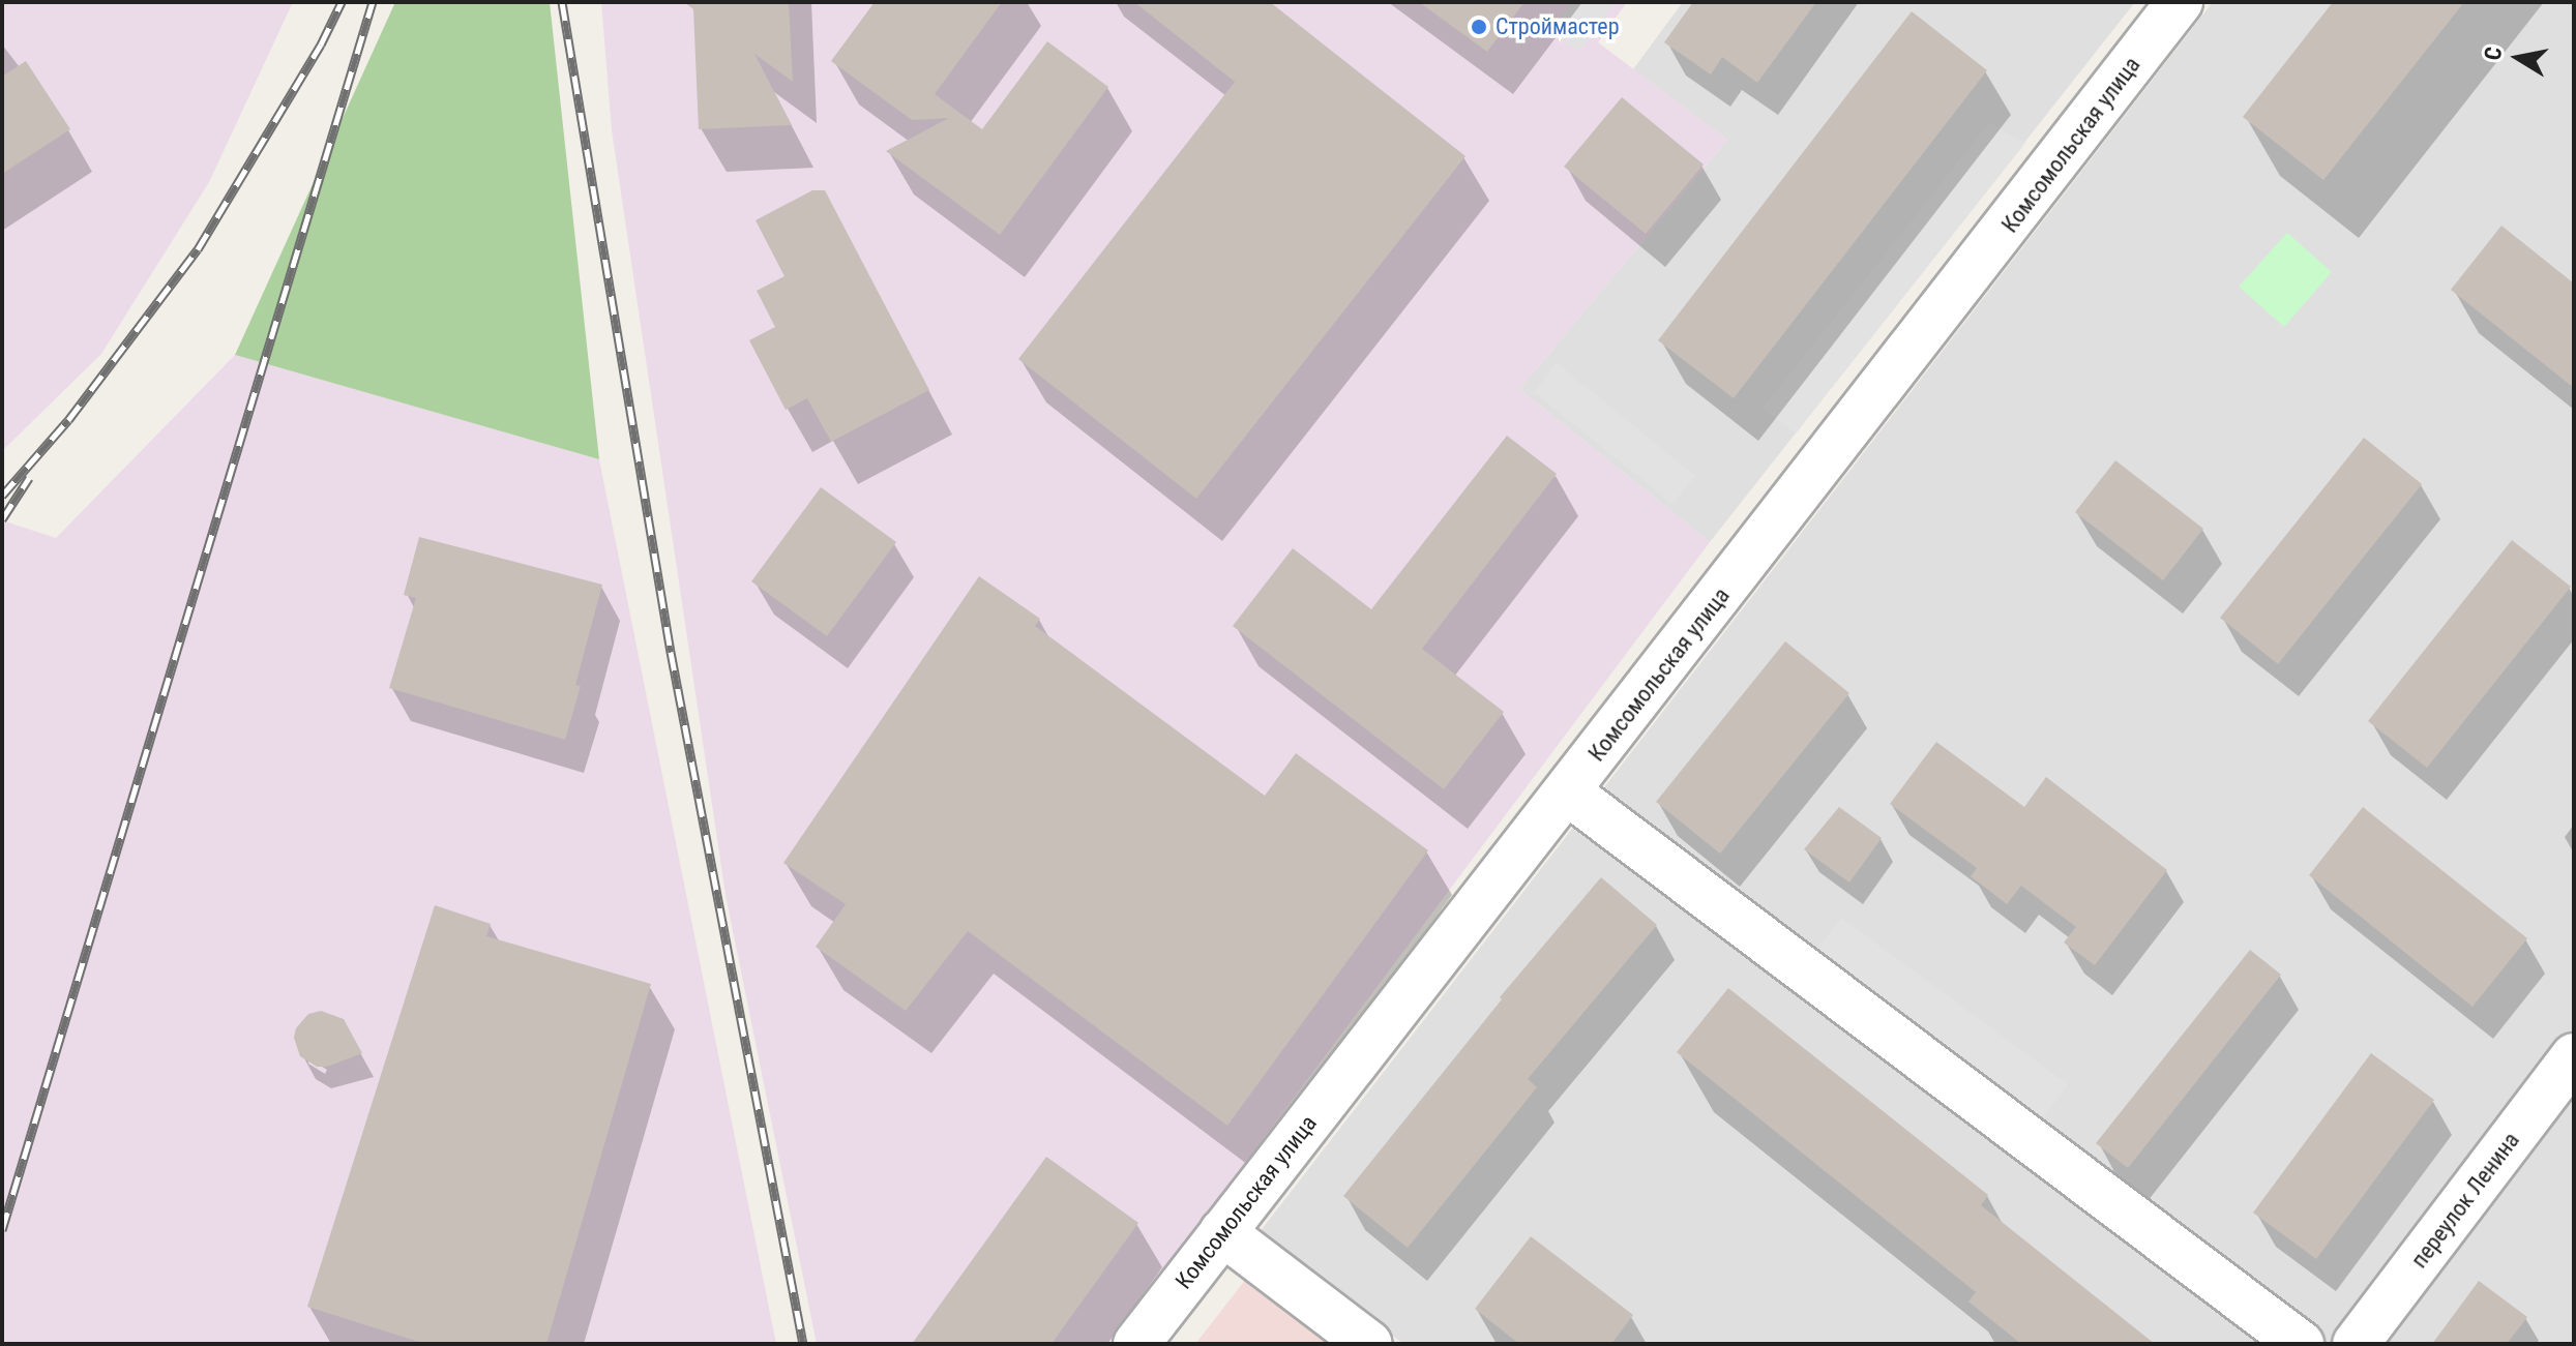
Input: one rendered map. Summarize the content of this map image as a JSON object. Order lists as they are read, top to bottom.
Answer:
{
  "streets": {
    "street": ["Комсомольская улица", "переулок Ленина"]
  },
  "places": ["Строймастер"],
  "north": "left"
}
